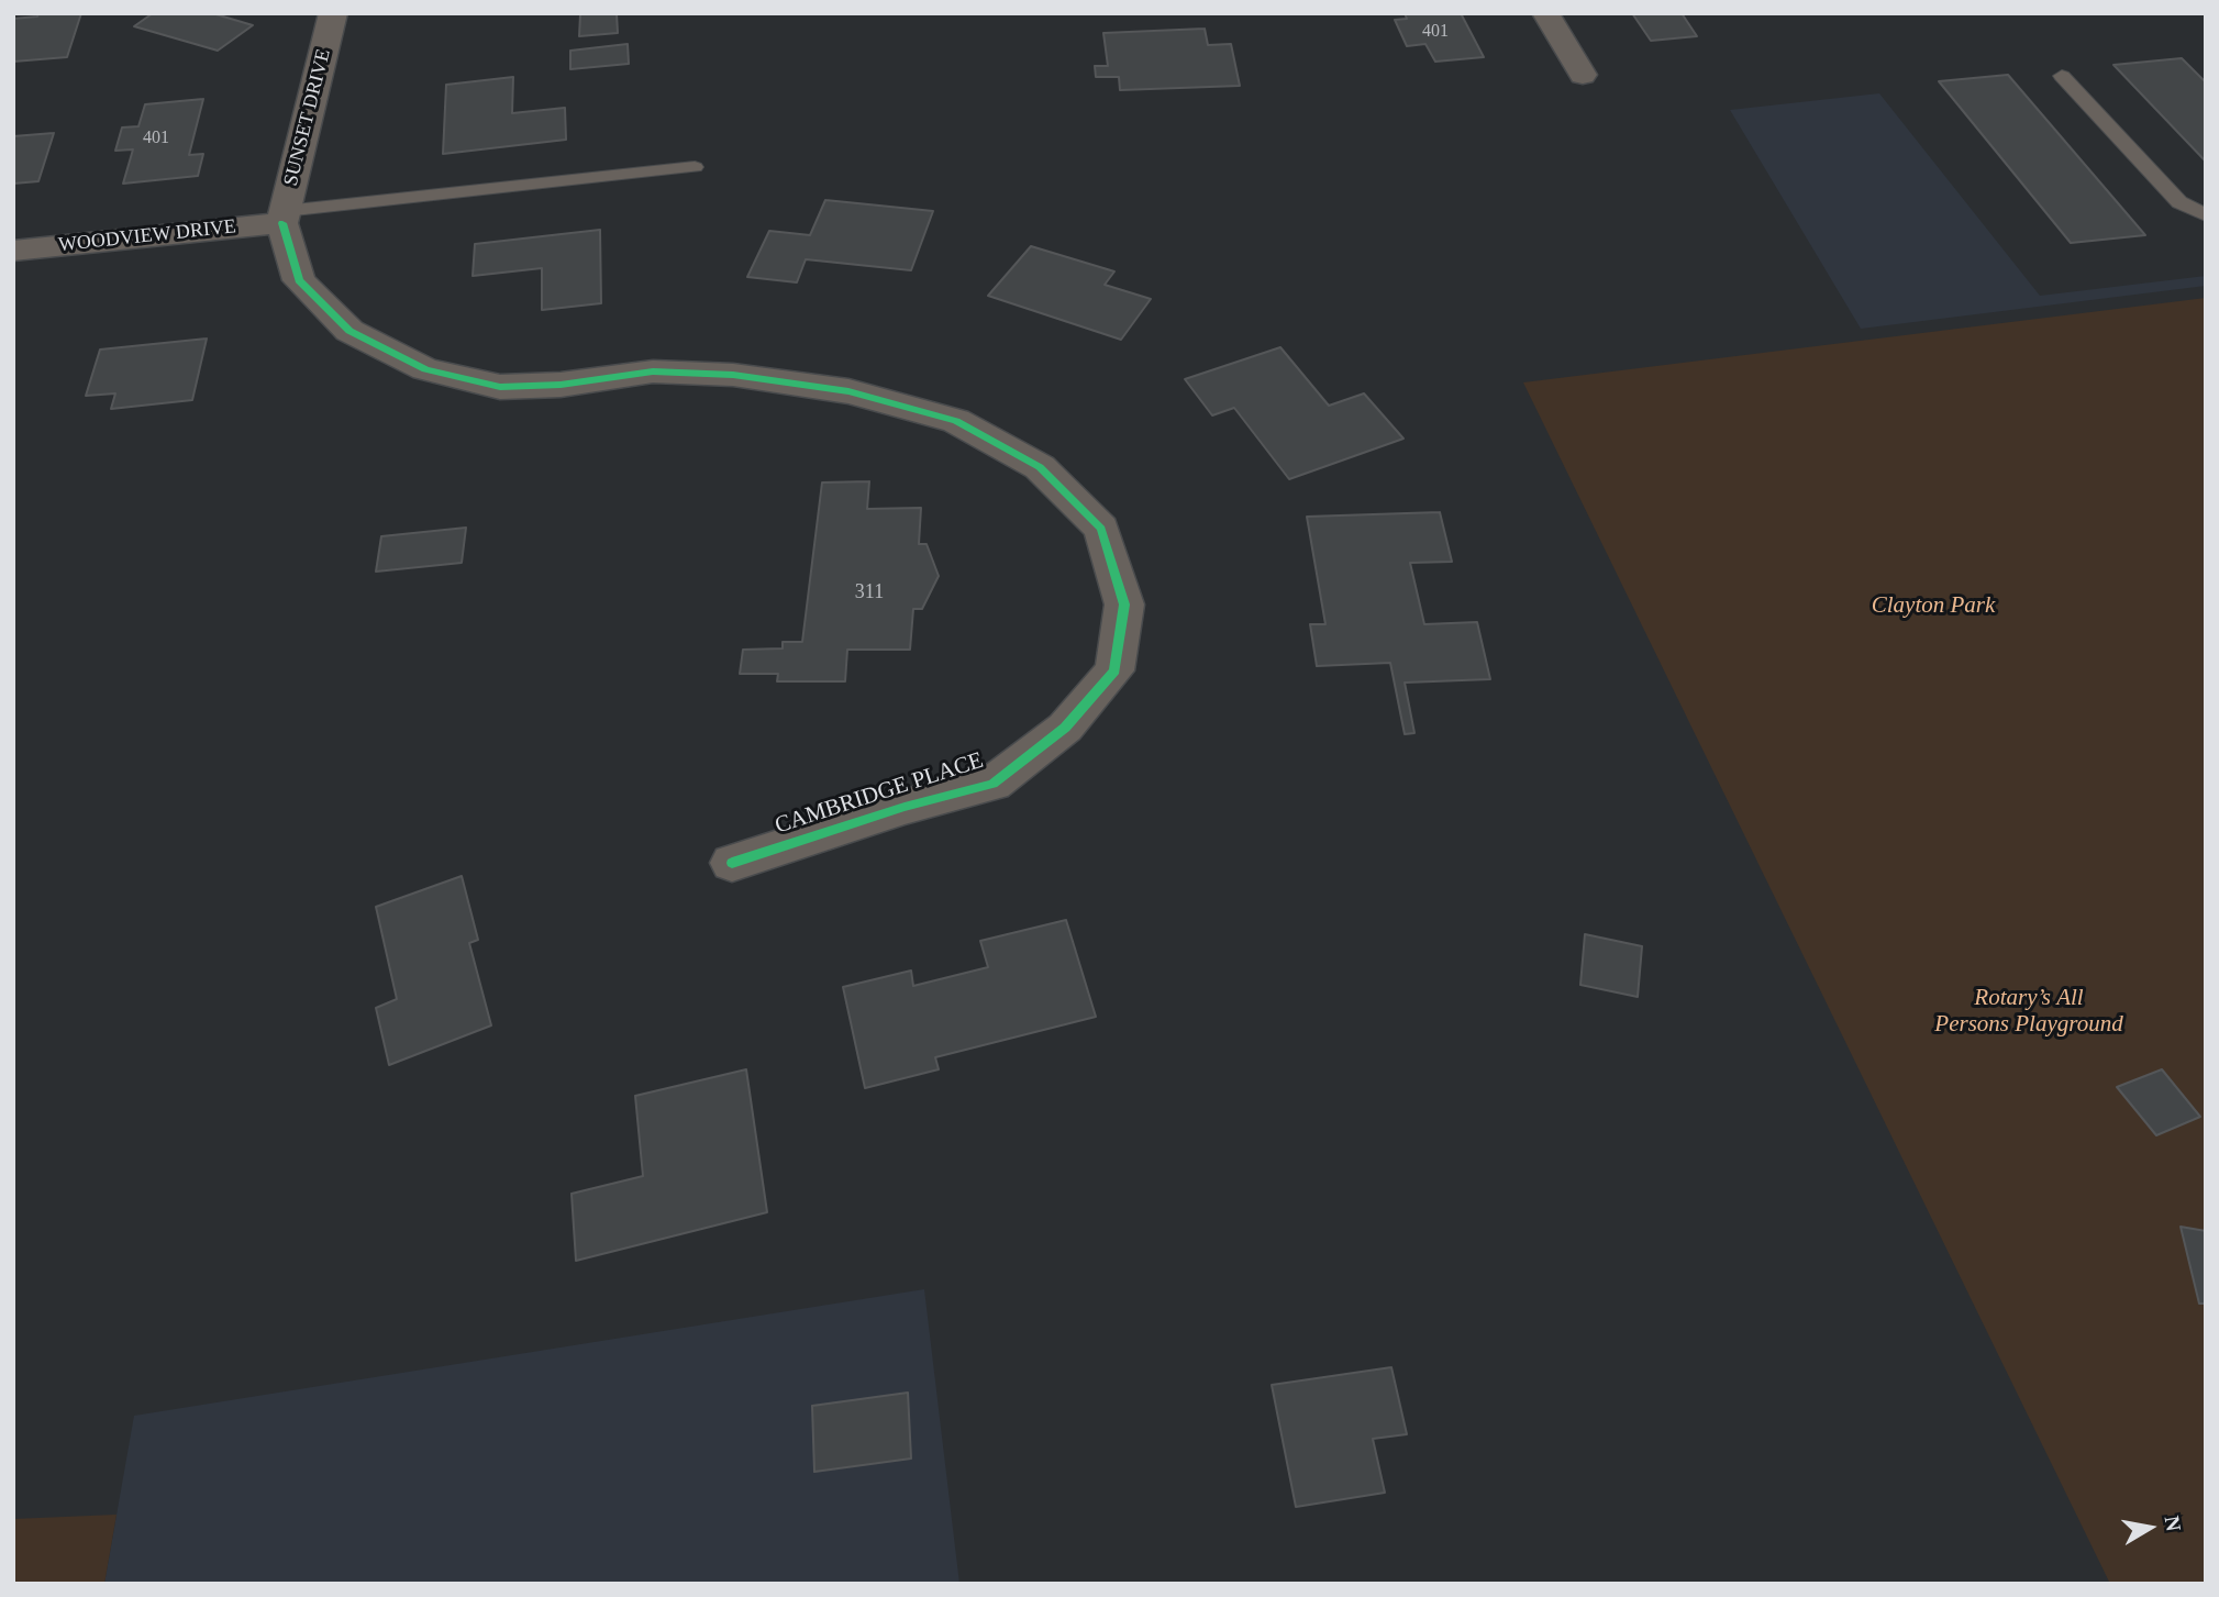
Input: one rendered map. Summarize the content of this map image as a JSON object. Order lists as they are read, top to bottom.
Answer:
{
  "streets": {
    "street": ["SUNSET DRIVE", "WOODVIEW DRIVE", "CAMBRIDGE PLACE"]
  },
  "crossings": [
    ["SUNSET DRIVE", "WOODVIEW DRIVE"],
    ["SUNSET DRIVE", "CAMBRIDGE PLACE"],
    ["WOODVIEW DRIVE", "CAMBRIDGE PLACE"]
  ],
  "parks": ["Clayton Park", "Rotary’s All Persons Playground"],
  "house_numbers": ["401", "401", "311"],
  "north": "right"
}
